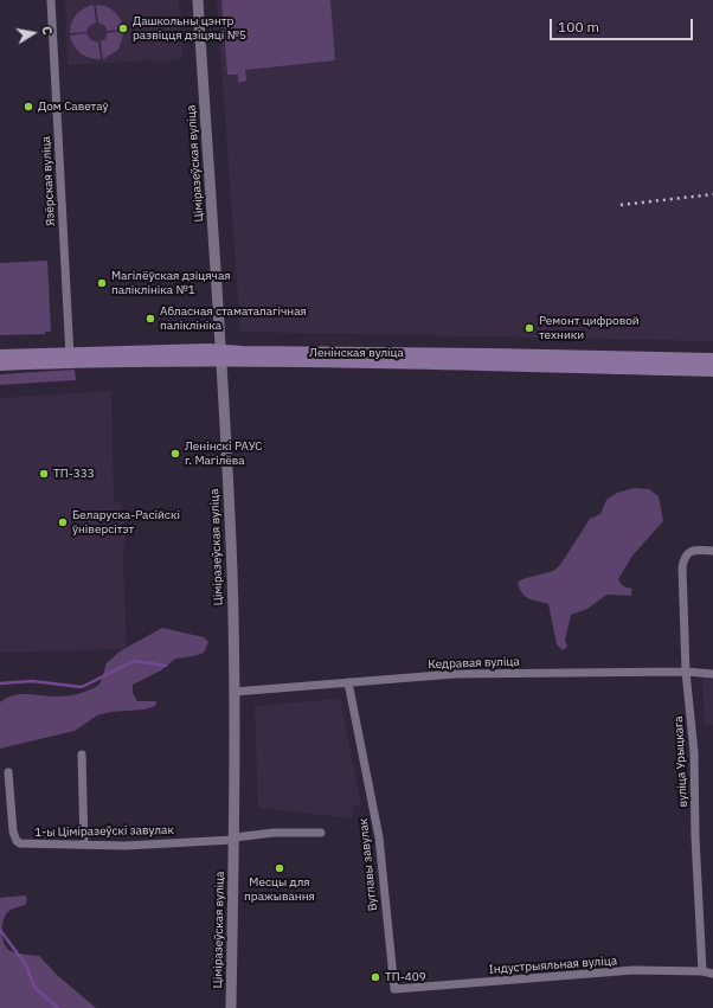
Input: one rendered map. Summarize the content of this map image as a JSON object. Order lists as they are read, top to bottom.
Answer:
{
  "streets": {
    "main road": ["Ціміразеўская вуліца", "Ленінская вуліца"],
    "street": [
      "Язёрская вуліца",
      "Кедравая вуліца",
      "вуліца Урыцкага",
      "1-ы Ціміразеўскі завулак",
      "Вуглавы завулак",
      "Індустрыяльная вуліца"
    ]
  },
  "crossings": [
    ["Ціміразеўская вуліца", "Ленінская вуліца"],
    ["Ціміразеўская вуліца", "Кедравая вуліца"],
    ["Ціміразеўская вуліца", "1-ы Ціміразеўскі завулак"],
    ["Язёрская вуліца", "Ленінская вуліца"],
    ["Кедравая вуліца", "вуліца Урыцкага"],
    ["Кедравая вуліца", "Вуглавы завулак"],
    ["вуліца Урыцкага", "Індустрыяльная вуліца"],
    ["Вуглавы завулак", "Індустрыяльная вуліца"]
  ],
  "places": [
    "Дашкольны цэнтр развіцця дзіцяці №5",
    "Дом Саветаў",
    "Магілёўская дзіцячая паліклініка №1",
    "Абласная стаматалагічная паліклініка",
    "Ремонт цифровой техники",
    "Ленінскі РАУС г. Магілёва",
    "ТП-333",
    "Беларуска-Расійскі ўніверсітэт",
    "Месцы для пражывання",
    "ТП-409"
  ],
  "scale_bar": "100 m",
  "north": "right"
}
